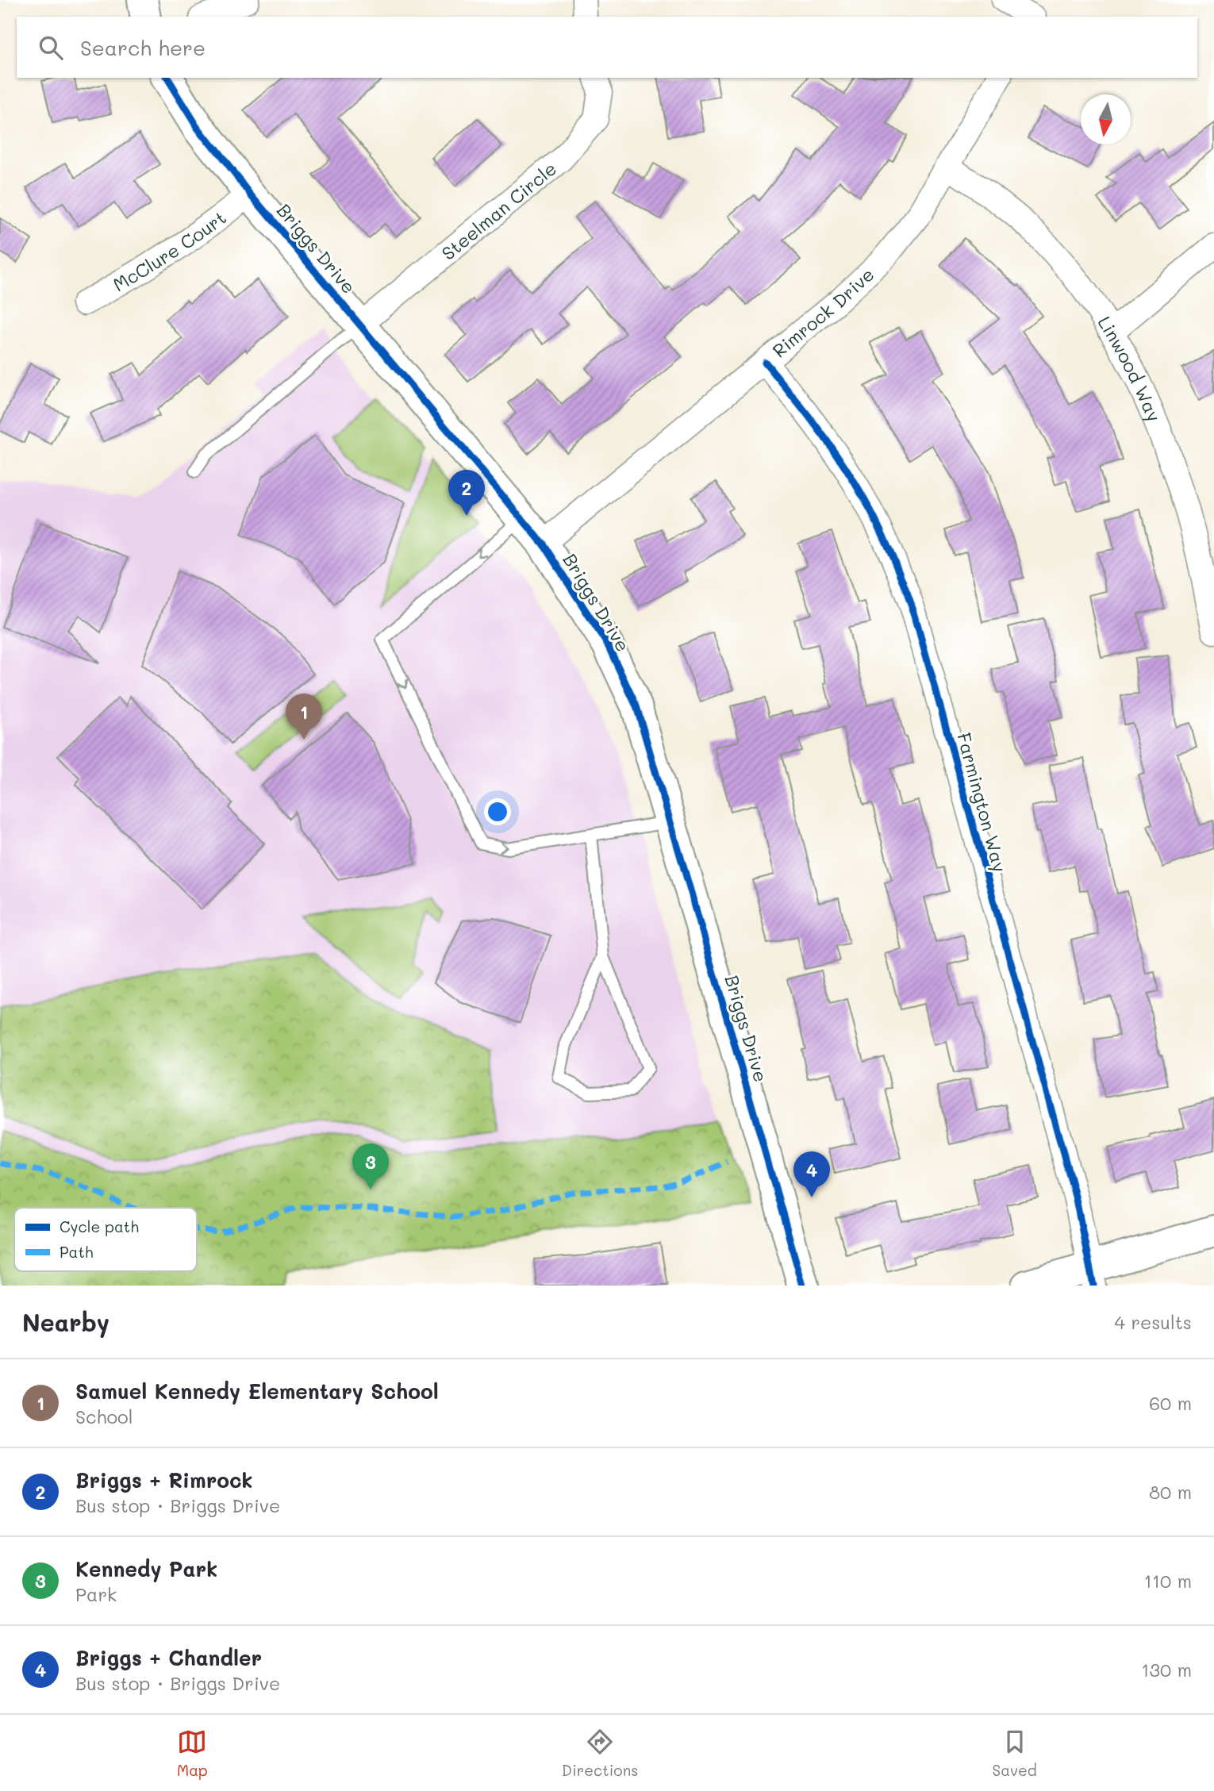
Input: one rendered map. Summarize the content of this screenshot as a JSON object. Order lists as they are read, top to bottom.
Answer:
{
  "streets": {
    "street": [
      "Steelman Circle",
      "Briggs Drive",
      "McClure Court",
      "Rimrock Drive",
      "Linwood Way",
      "Farmington Way"
    ]
  },
  "crossings": [
    ["Steelman Circle", "Briggs Drive"],
    ["Briggs Drive", "McClure Court"],
    ["Briggs Drive", "Rimrock Drive"],
    ["Rimrock Drive", "Linwood Way"],
    ["Rimrock Drive", "Farmington Way"]
  ],
  "legend": ["Cycle path", "Path"],
  "north": "bottom",
  "page": {
    "search": "Search here",
    "pins": [
      "2",
      "1",
      "3",
      "4"
    ],
    "heading": ["Nearby", "4 results"],
    "list": [
      {
        "mark": "1",
        "name": "Samuel Kennedy Elementary School",
        "note": "School",
        "value": "60 m"
      },
      {
        "mark": "2",
        "name": "Briggs + Rimrock",
        "note": "Bus stop · Briggs Drive",
        "value": "80 m"
      },
      {
        "mark": "3",
        "name": "Kennedy Park",
        "note": "Park",
        "value": "110 m"
      },
      {
        "mark": "4",
        "name": "Briggs + Chandler",
        "note": "Bus stop · Briggs Drive",
        "value": "130 m"
      }
    ],
    "nav": ["Map", "Directions", "Saved"]
  }
}
